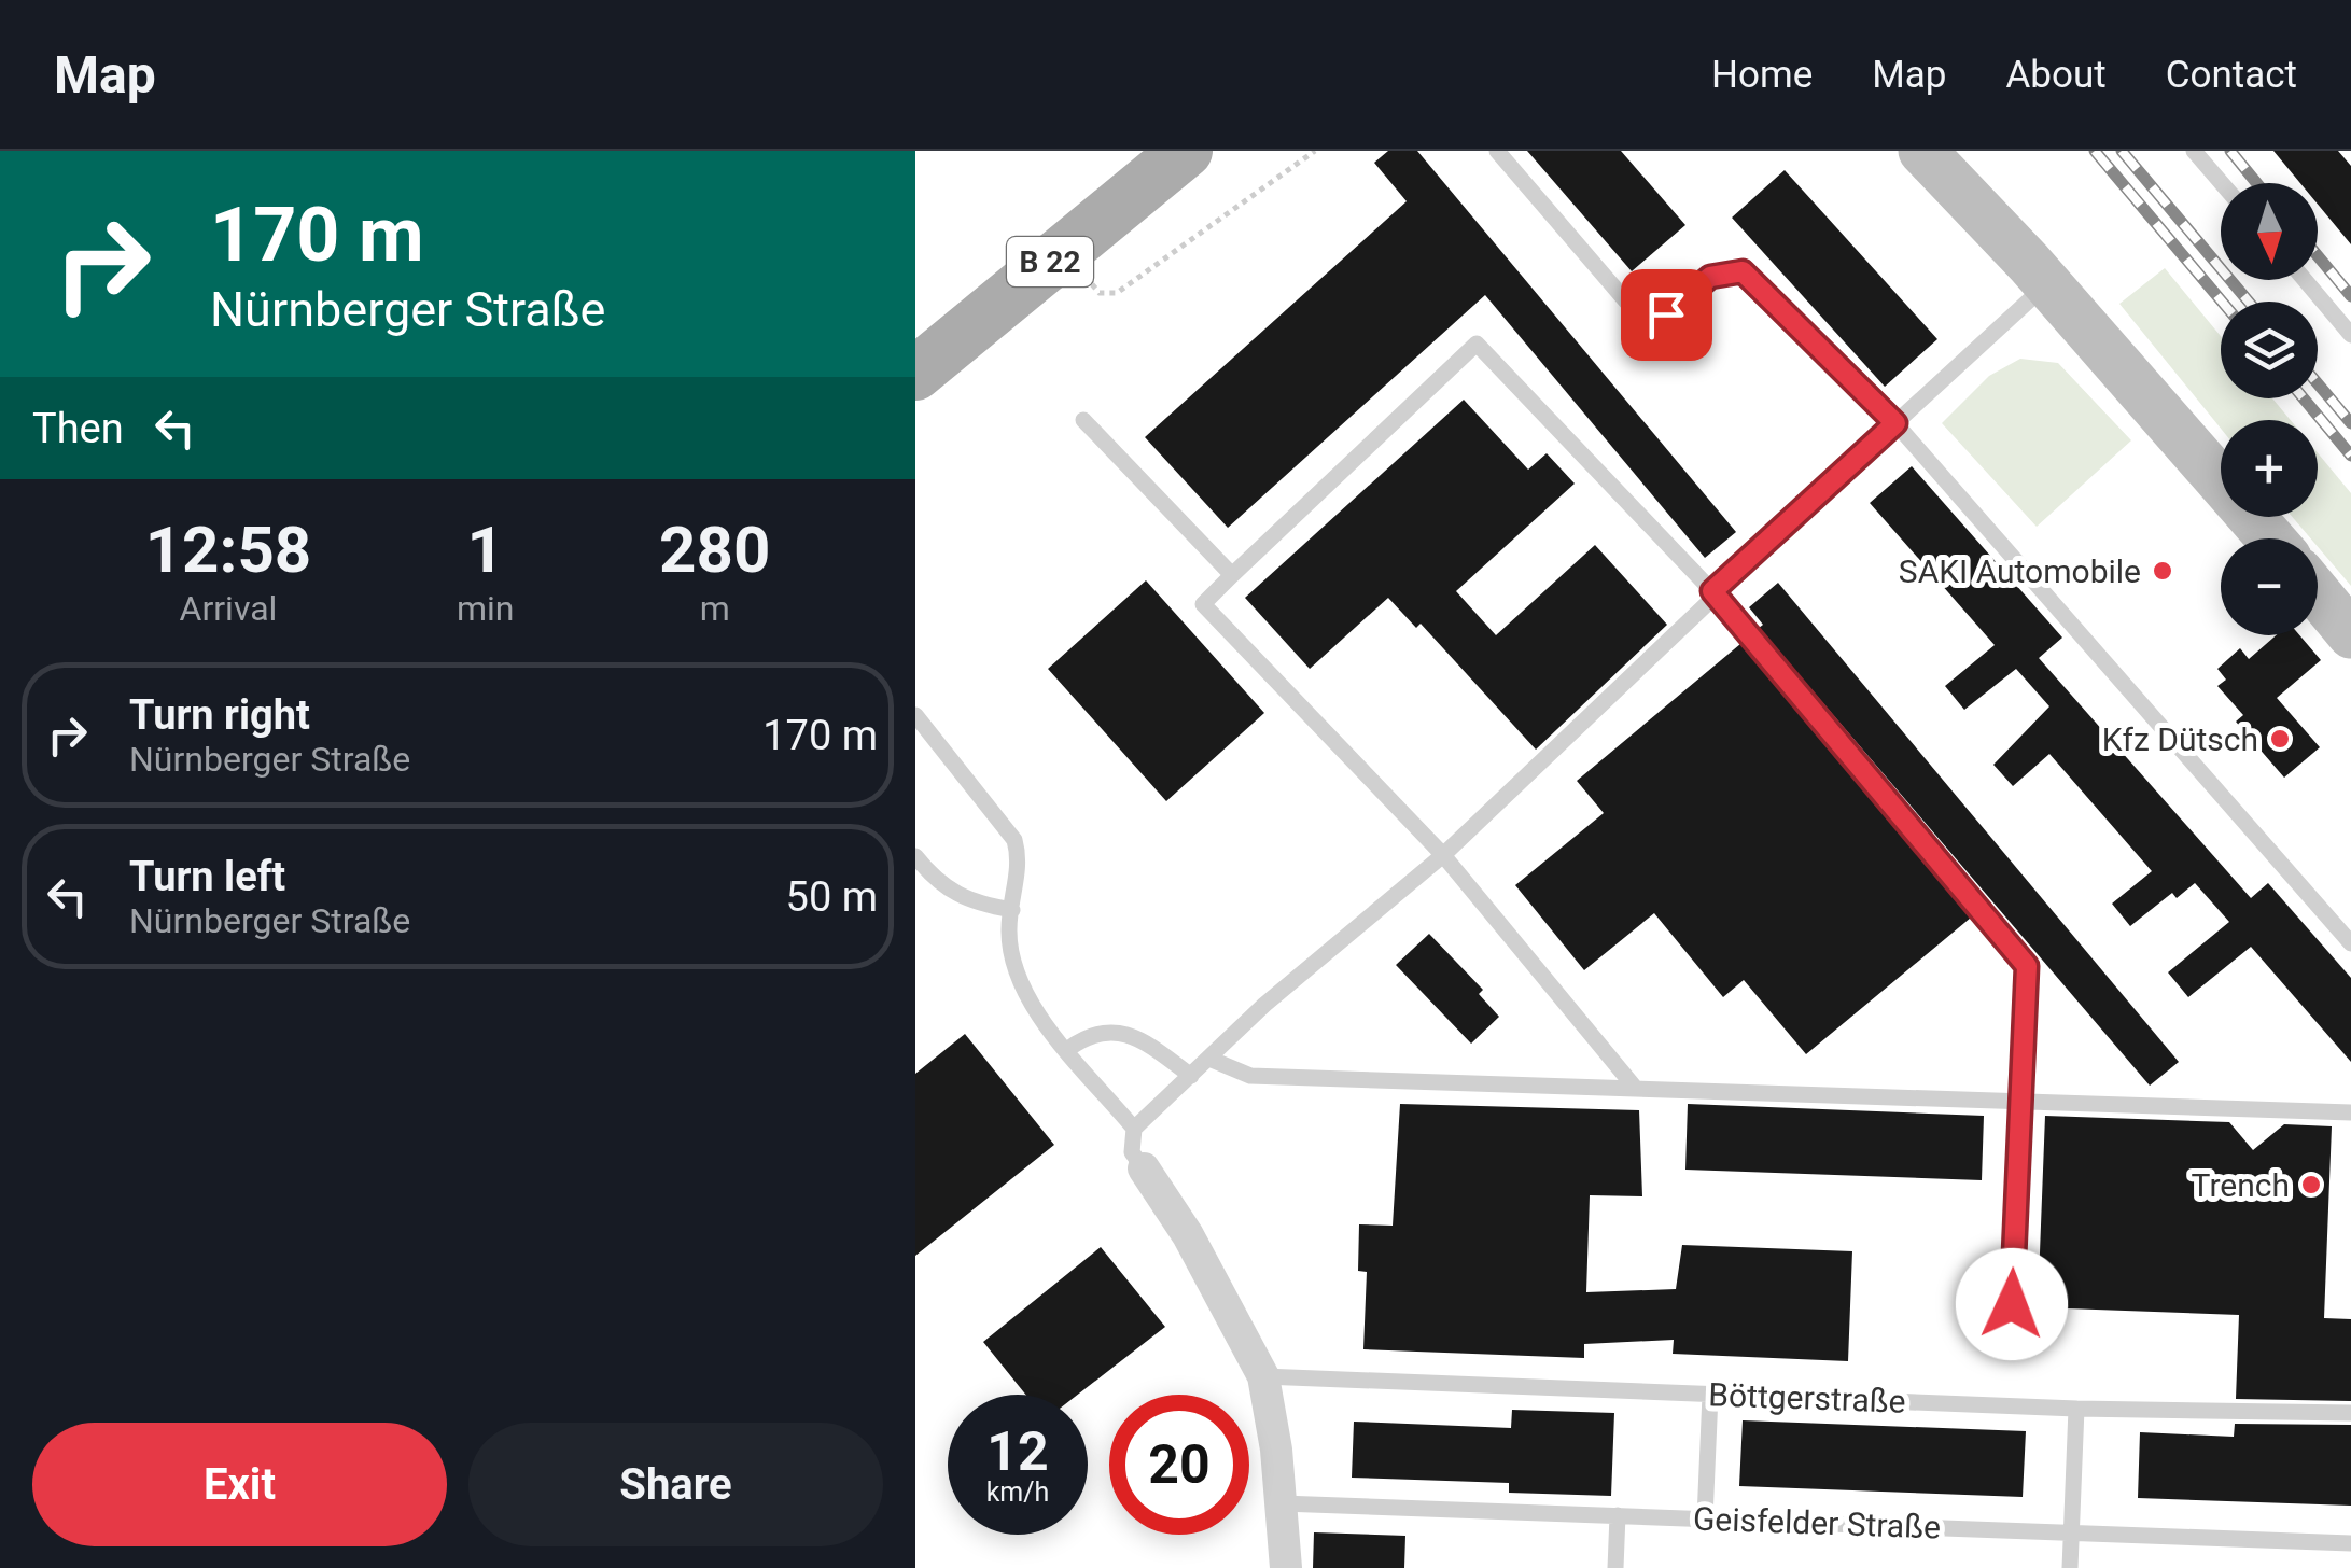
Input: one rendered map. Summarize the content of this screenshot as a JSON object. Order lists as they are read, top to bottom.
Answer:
{
  "streets": {
    "main road": ["B 22"],
    "lane": ["Böttgerstraße", "Geisfelder Straße"]
  },
  "places": ["SAKI Automobile", "Kfz Dütsch", "Trench"],
  "north": "bottom",
  "page": {
    "header": "Map",
    "nav": [
      "Home",
      "Map",
      "About",
      "Contact"
    ],
    "turn": ["170 m", "Nürnberger Straße"],
    "map_buttons": ["+", "−"],
    "then": "Then",
    "eta": [
      "12:58",
      "Arrival",
      "1",
      "min",
      "280",
      "m"
    ],
    "list": [
      {
        "name": "Turn right",
        "note": "Nürnberger Straße",
        "value": "170 m"
      },
      {
        "name": "Turn left",
        "note": "Nürnberger Straße",
        "value": "50 m"
      }
    ],
    "speed": "12 km/h",
    "limit": "20",
    "buttons": ["Exit", "Share"]
  }
}
